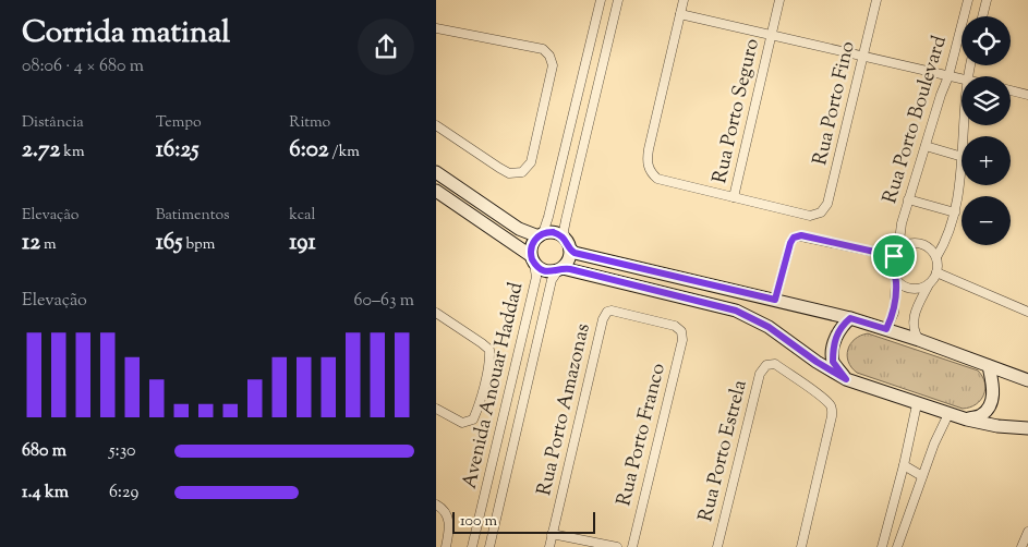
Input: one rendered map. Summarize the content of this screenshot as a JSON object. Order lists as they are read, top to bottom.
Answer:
{
  "streets": {
    "street": [
      "Rua Porto Fino",
      "Rua Porto Seguro",
      "Rua Porto Boulevard",
      "Avenida Anouar Haddad",
      "Rua Porto Amazonas",
      "Rua Porto Franco",
      "Rua Porto Estrela"
    ]
  },
  "crossings": [
    ["Rua Porto Fino", "Rua Porto Seguro"],
    ["Rua Porto Amazonas", "Rua Porto Franco"]
  ],
  "scale_bar": "100 m",
  "page": {
    "heading": ["Corrida matinal", "08:06 · 4 × 680 m"],
    "map_buttons": ["+", "−"],
    "stats": [
      ["Distância", "2.72 km"],
      ["Tempo", "16:25"],
      ["Ritmo", "6:02 /km"],
      ["Elevação", "12 m"],
      ["Batimentos", "165 bpm"],
      ["kcal", "191"]
    ],
    "chart": ["Elevação", "60–63 m"],
    "list": [
      {
        "name": "680 m",
        "note": "5:30"
      },
      {
        "name": "1.4 km",
        "note": "6:29"
      }
    ],
    "scale": "100 m"
  }
}
